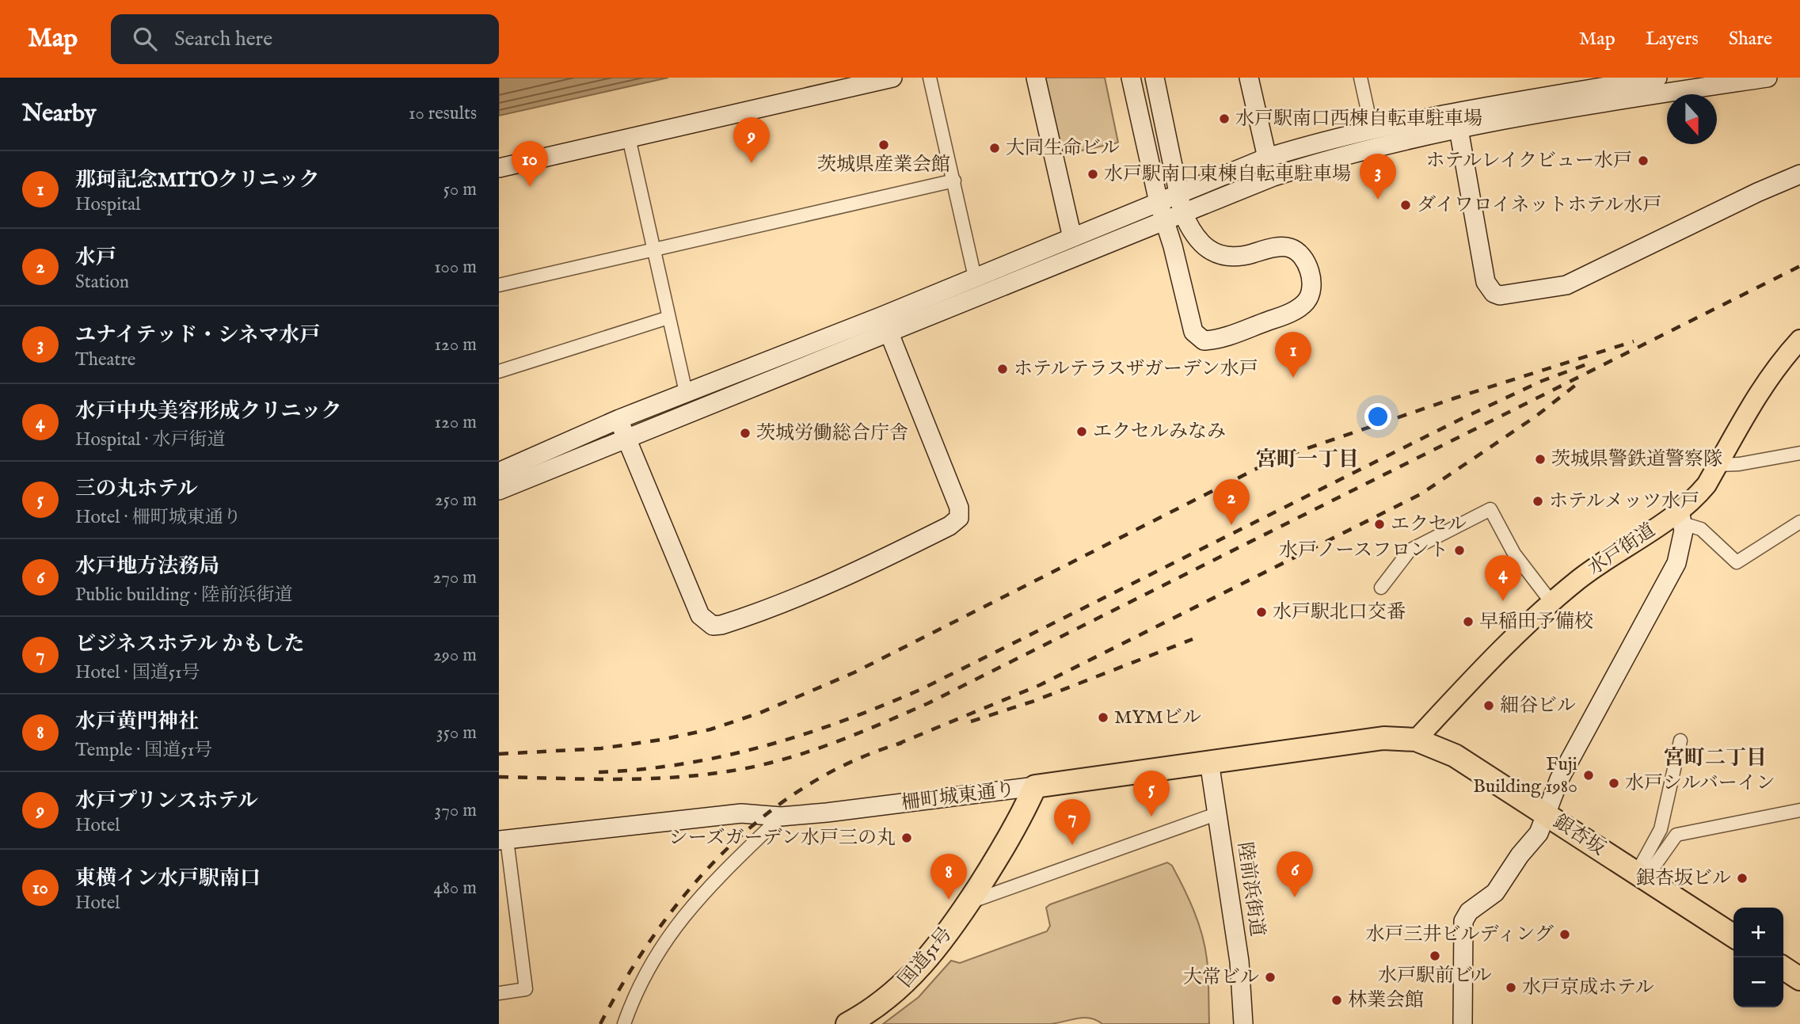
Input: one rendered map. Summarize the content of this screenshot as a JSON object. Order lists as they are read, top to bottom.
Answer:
{
  "streets": {
    "highway": ["柵町城東通り", "銀杏坂", "国道51号"],
    "main road": ["水戸街道"],
    "street": ["陸前浜街道"]
  },
  "crossings": [
    ["水戸街道", "柵町城東通り"],
    ["水戸街道", "銀杏坂"],
    ["柵町城東通り", "銀杏坂"],
    ["柵町城東通り", "陸前浜街道"],
    ["柵町城東通り", "国道51号"]
  ],
  "districts": ["宮町一丁目", "宮町二丁目"],
  "places": [
    "水戸駅南口西棟自転車駐車場",
    "茨城県産業会館",
    "大同生命ビル",
    "ホテルレイクビュー水戸",
    "水戸駅南口東棟自転車駐車場",
    "ダイワロイネットホテル水戸",
    "ホテルテラスザガーデン水戸",
    "エクセルみなみ",
    "茨城労働総合庁舎",
    "茨城県警鉄道警察隊",
    "ホテルメッツ水戸",
    "エクセル",
    "水戸ノースフロント",
    "水戸駅北口交番",
    "早稲田予備校",
    "細谷ビル",
    "MYMビル",
    "Fuji Building 1980",
    "水戸シルバーイン",
    "シーズガーデン水戸三の丸",
    "銀杏坂ビル",
    "水戸三井ビルディング",
    "水戸駅前ビル",
    "大常ビル",
    "水戸京成ホテル",
    "林業会館"
  ],
  "north": "bottom",
  "page": {
    "header": "Map",
    "search": "Search here",
    "nav": ["Map", "Layers", "Share"],
    "heading": ["Nearby", "10 results"],
    "pins": [
      "9",
      "10",
      "3",
      "1",
      "2",
      "4",
      "5",
      "7",
      "6",
      "8"
    ],
    "list": [
      {
        "mark": "1",
        "name": "那珂記念MITOクリニック",
        "note": "Hospital",
        "value": "50 m"
      },
      {
        "mark": "2",
        "name": "水戸",
        "note": "Station",
        "value": "100 m"
      },
      {
        "mark": "3",
        "name": "ユナイテッド・シネマ水戸",
        "note": "Theatre",
        "value": "120 m"
      },
      {
        "mark": "4",
        "name": "水戸中央美容形成クリニック",
        "note": "Hospital · 水戸街道",
        "value": "120 m"
      },
      {
        "mark": "5",
        "name": "三の丸ホテル",
        "note": "Hotel · 柵町城東通り",
        "value": "250 m"
      },
      {
        "mark": "6",
        "name": "水戸地方法務局",
        "note": "Public building · 陸前浜街道",
        "value": "270 m"
      },
      {
        "mark": "7",
        "name": "ビジネスホテル かもした",
        "note": "Hotel · 国道51号",
        "value": "290 m"
      },
      {
        "mark": "8",
        "name": "水戸黄門神社",
        "note": "Temple · 国道51号",
        "value": "350 m"
      },
      {
        "mark": "9",
        "name": "水戸プリンスホテル",
        "note": "Hotel",
        "value": "370 m"
      },
      {
        "mark": "10",
        "name": "東横イン水戸駅南口",
        "note": "Hotel",
        "value": "480 m"
      }
    ],
    "map_buttons": ["+", "−"]
  }
}
